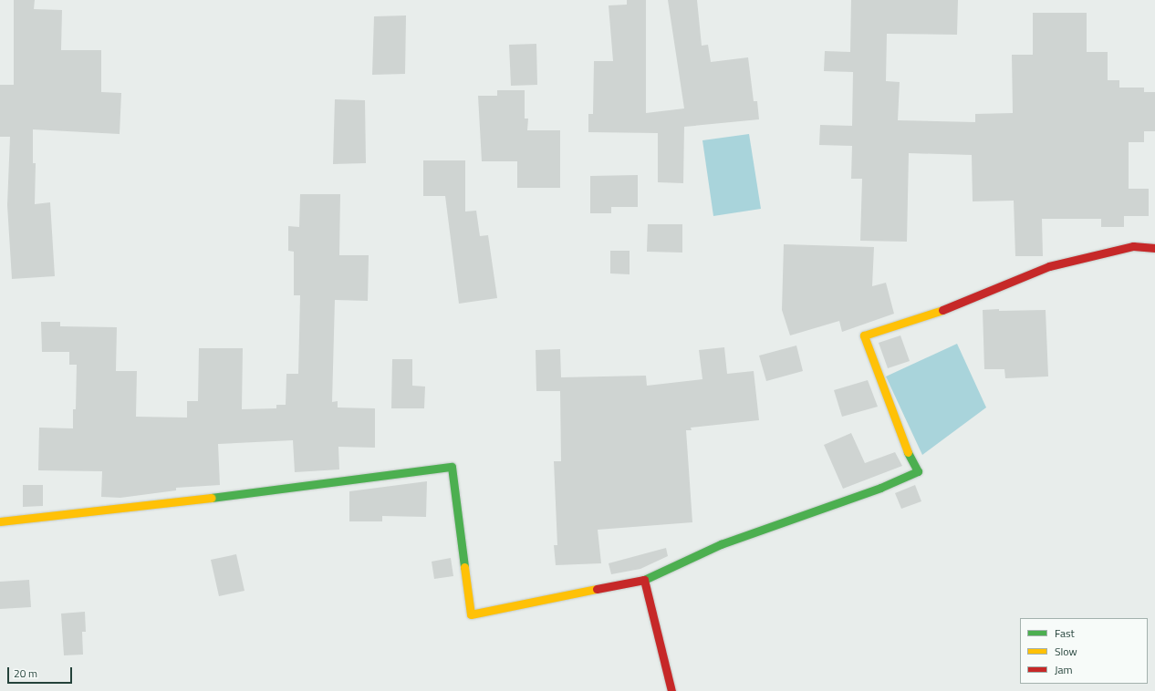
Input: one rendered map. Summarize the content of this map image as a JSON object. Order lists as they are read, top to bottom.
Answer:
{
  "legend": ["Fast", "Slow", "Jam"],
  "scale_bar": "20 m"
}
